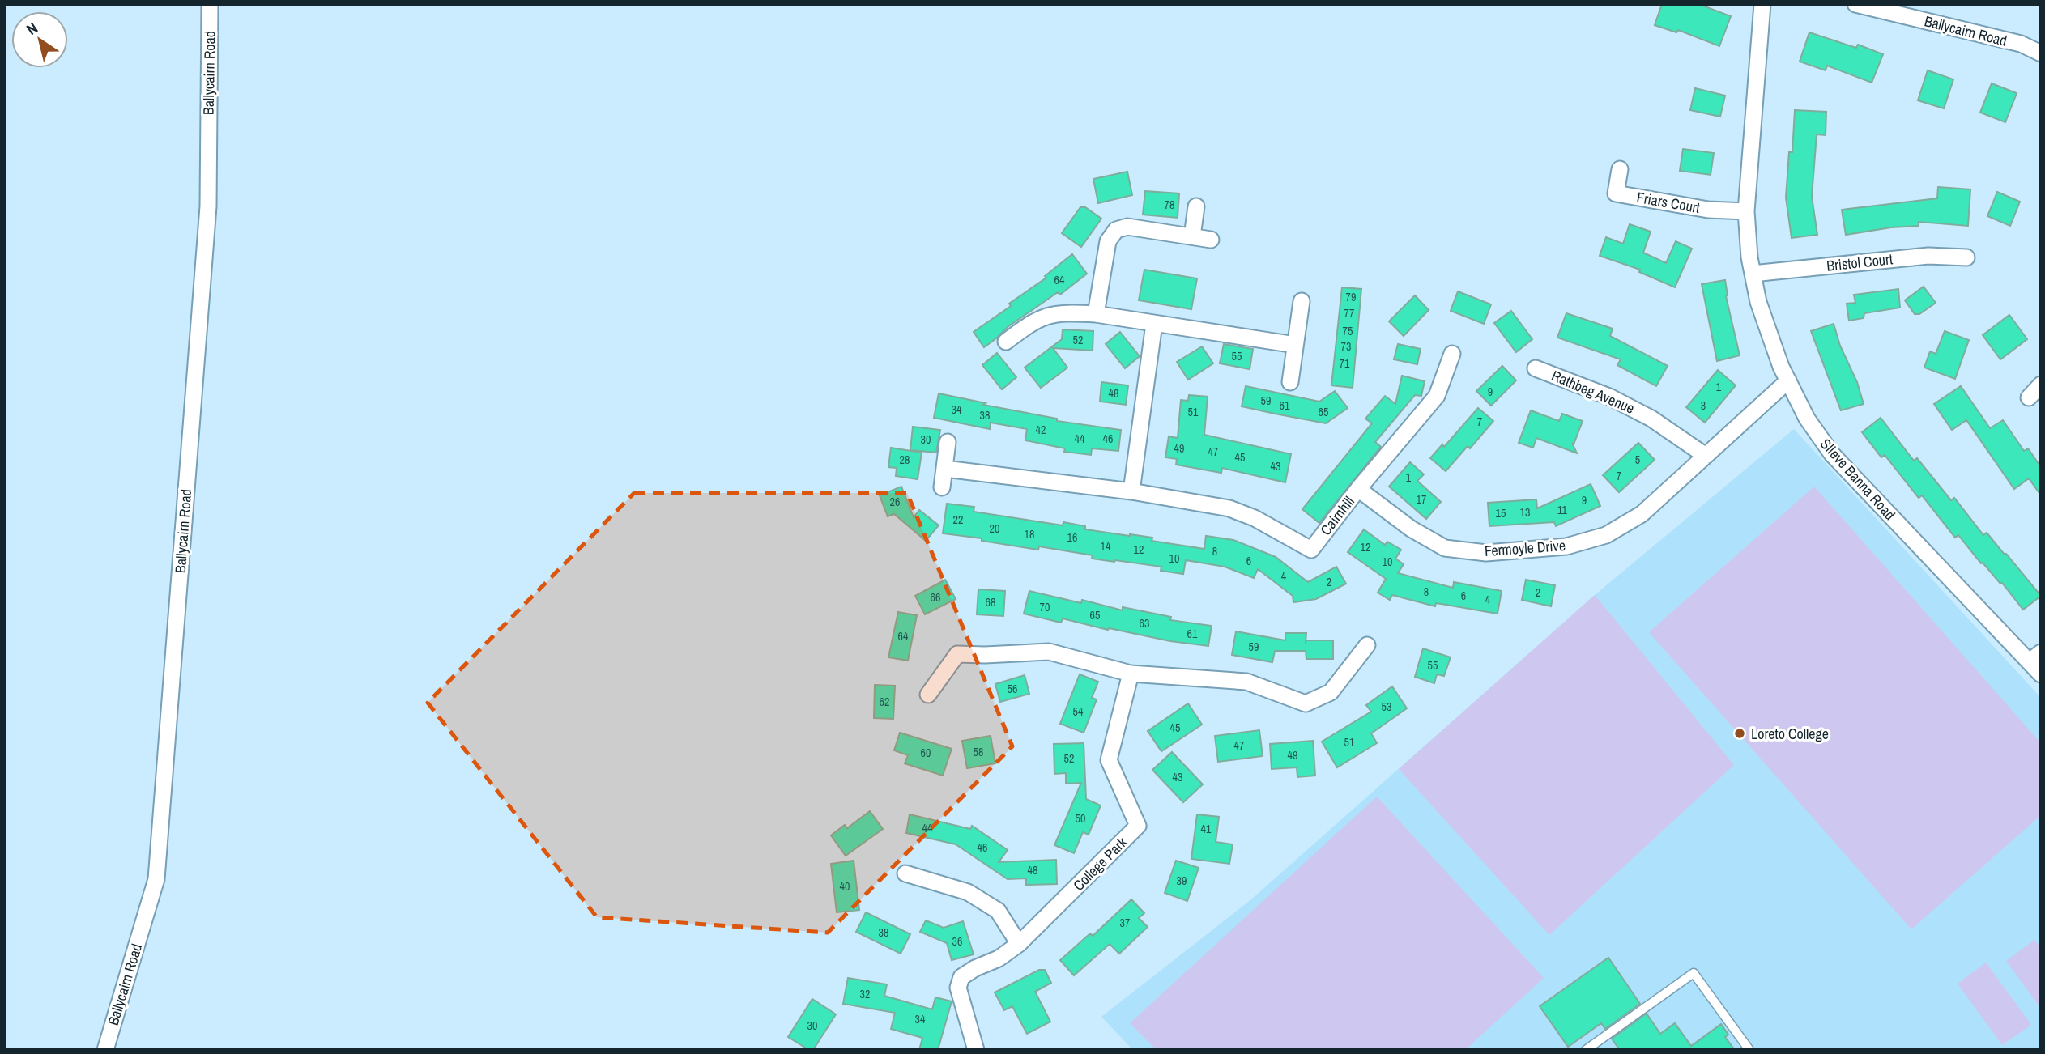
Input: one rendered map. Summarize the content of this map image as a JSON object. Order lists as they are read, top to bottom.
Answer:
{
  "streets": {
    "street": [
      "Ballycairn Road",
      "Friars Court",
      "Bristol Court",
      "Rathbeg Avenue",
      "Slieve Banna Road",
      "Cairnhill",
      "Fermoyle Drive",
      "College Park"
    ]
  },
  "crossings": [
    ["Friars Court", "Slieve Banna Road"],
    ["Bristol Court", "Slieve Banna Road"],
    ["Rathbeg Avenue", "Fermoyle Drive"],
    ["Slieve Banna Road", "Fermoyle Drive"],
    ["Cairnhill", "Fermoyle Drive"]
  ],
  "places": ["Loreto College"],
  "house_numbers": [
    "78",
    "64",
    "79",
    "77",
    "75",
    "52",
    "73",
    "55",
    "71",
    "1",
    "9",
    "48",
    "59",
    "61",
    "3",
    "34",
    "51",
    "65",
    "38",
    "7",
    "42",
    "44",
    "46",
    "30",
    "49",
    "47",
    "45",
    "28",
    "5",
    "43",
    "7",
    "1",
    "17",
    "9",
    "26",
    "11",
    "13",
    "15",
    "22",
    "20",
    "18",
    "16",
    "14",
    "12",
    "12",
    "8",
    "10",
    "6",
    "10",
    "4",
    "2",
    "8",
    "2",
    "6",
    "66",
    "4",
    "68",
    "70",
    "65",
    "63",
    "61",
    "64",
    "59",
    "55",
    "56",
    "62",
    "53",
    "54",
    "45",
    "51",
    "47",
    "58",
    "60",
    "49",
    "52",
    "43",
    "50",
    "44",
    "41",
    "46",
    "48",
    "39",
    "40",
    "37",
    "38",
    "36",
    "32",
    "34",
    "30"
  ],
  "north": "top left"
}
